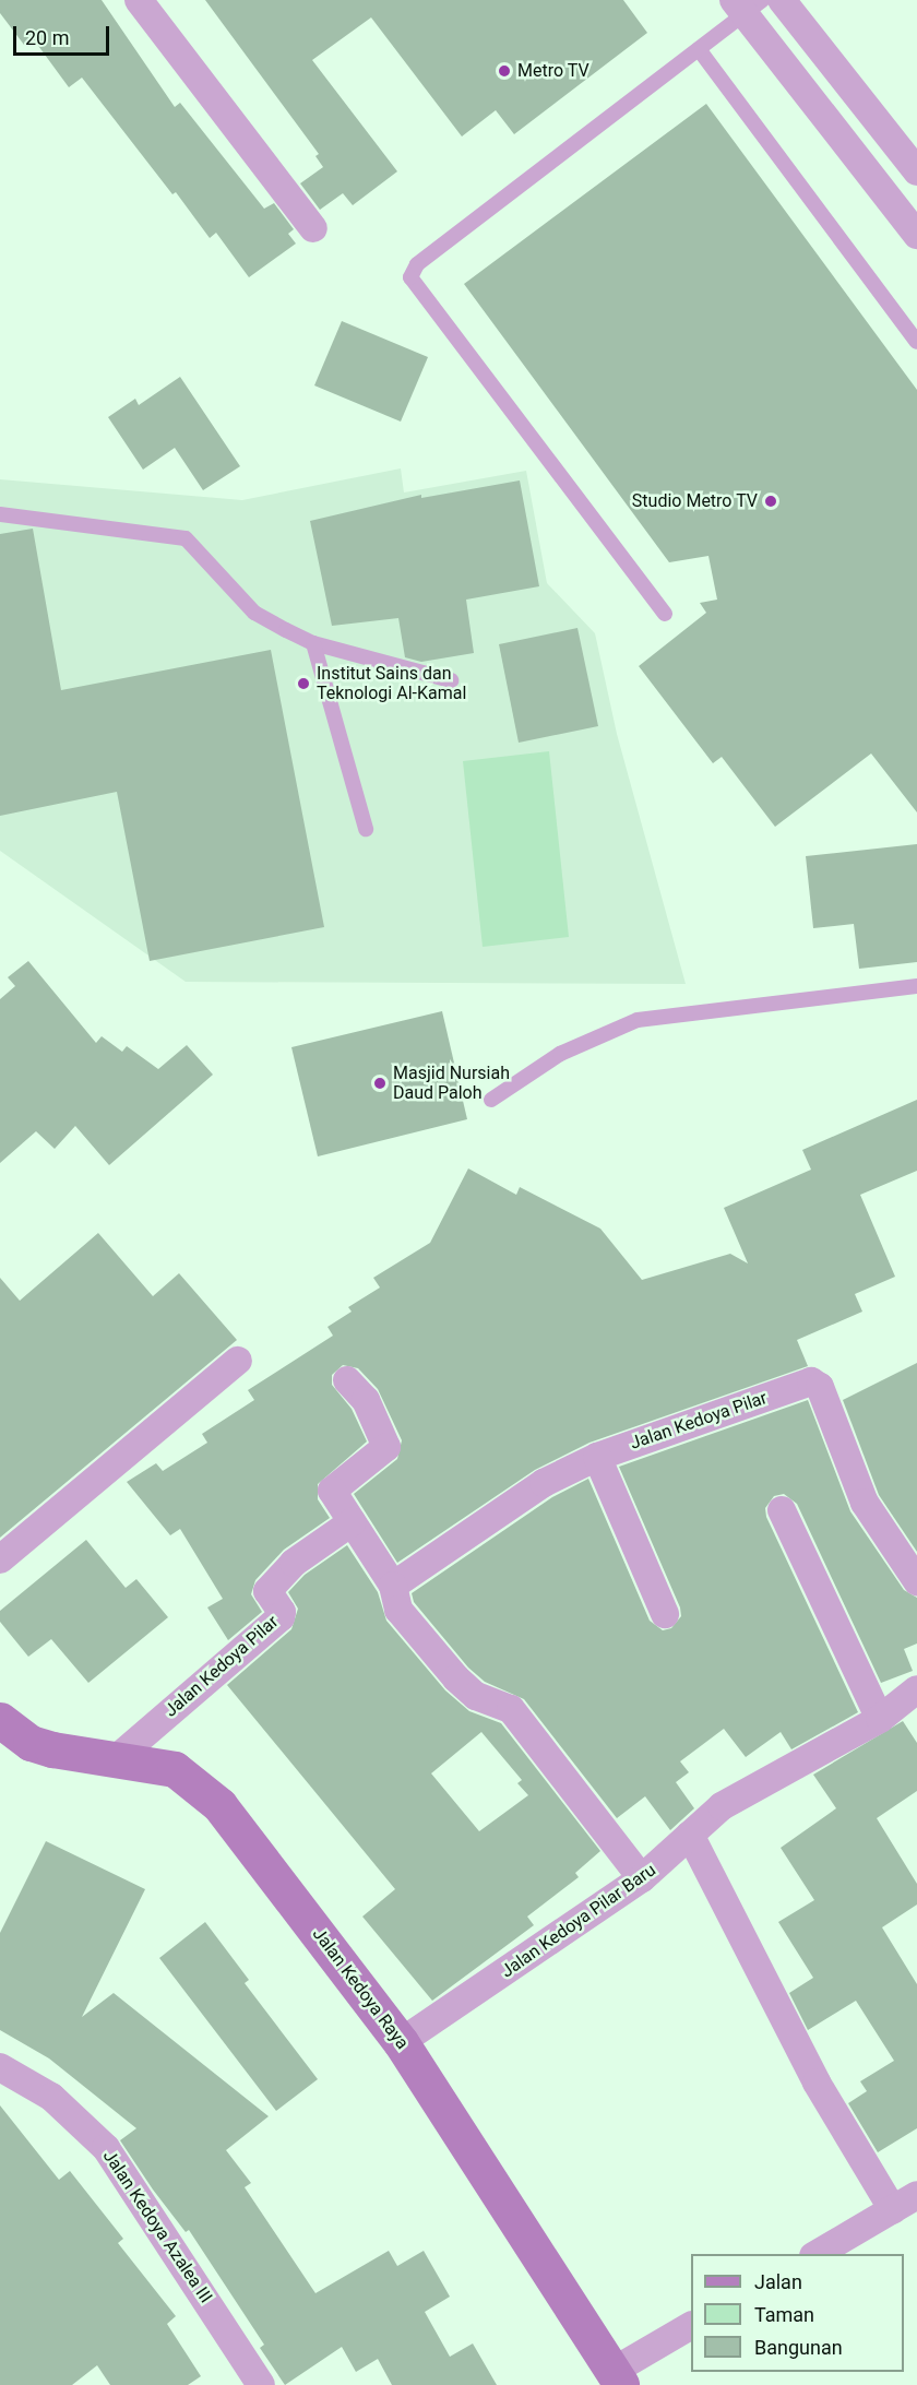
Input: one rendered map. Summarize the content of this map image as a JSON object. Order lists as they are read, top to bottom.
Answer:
{
  "streets": {
    "street": [
      "Jalan Kedoya Pilar",
      "Jalan Kedoya Pilar Baru",
      "Jalan Kedoya Raya",
      "Jalan Kedoya Azalea III"
    ]
  },
  "crossings": [
    ["Jalan Kedoya Pilar", "Jalan Kedoya Raya"],
    ["Jalan Kedoya Pilar Baru", "Jalan Kedoya Raya"]
  ],
  "places": [
    "Metro TV",
    "Studio Metro TV",
    "Institut Sains dan Teknologi Al-Kamal",
    "Masjid Nursiah Daud Paloh"
  ],
  "legend": ["Jalan", "Taman", "Bangunan"],
  "scale_bar": "20 m"
}
